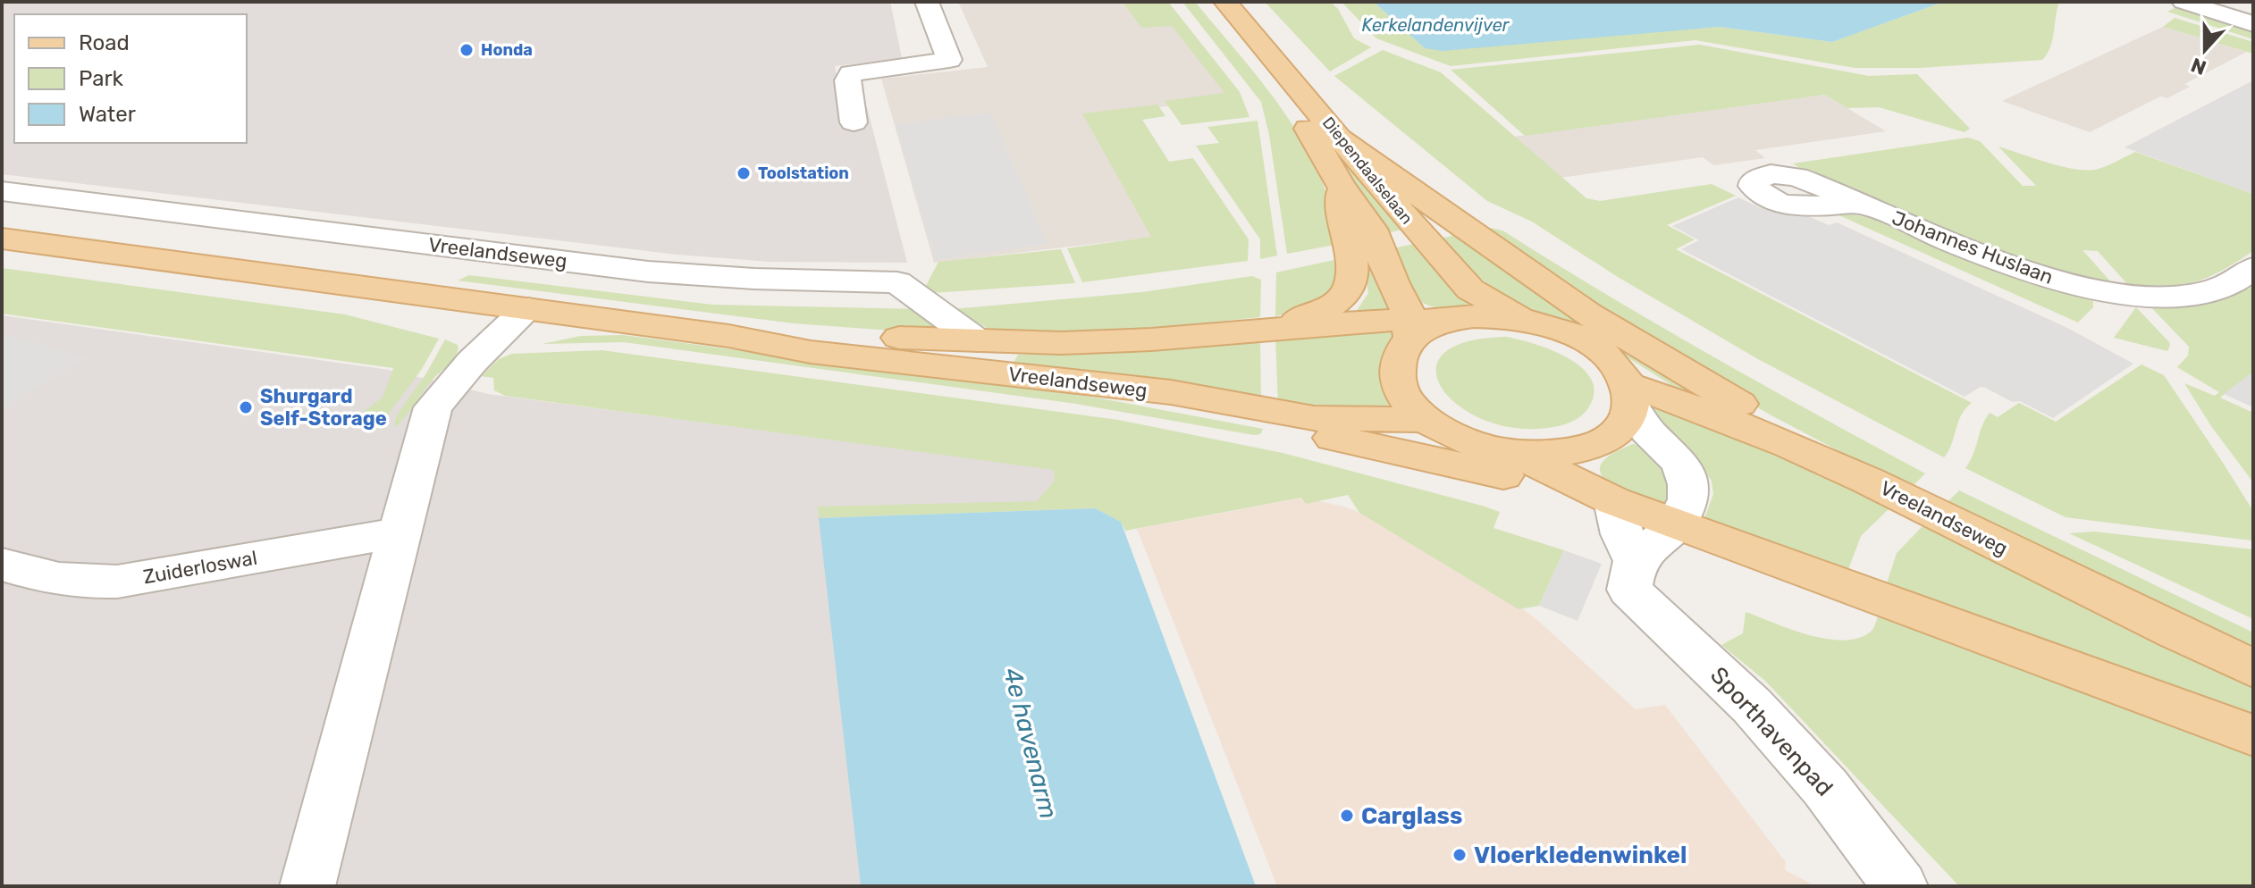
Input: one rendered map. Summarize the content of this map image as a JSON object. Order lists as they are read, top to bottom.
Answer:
{
  "streets": {
    "main road": ["Diependaalselaan", "Vreelandseweg"],
    "street": ["Johannes Huslaan", "Zuiderloswal", "Sporthavenpad"]
  },
  "crossings": [
    ["Diependaalselaan", "Vreelandseweg"]
  ],
  "water": ["Kerkelandenvijver", "4e havenarm"],
  "places": [
    "Honda",
    "Toolstation",
    "Shurgard Self-Storage",
    "Carglass",
    "Vloerkledenwinkel"
  ],
  "legend": ["Road", "Park", "Water"],
  "north": "bottom"
}
